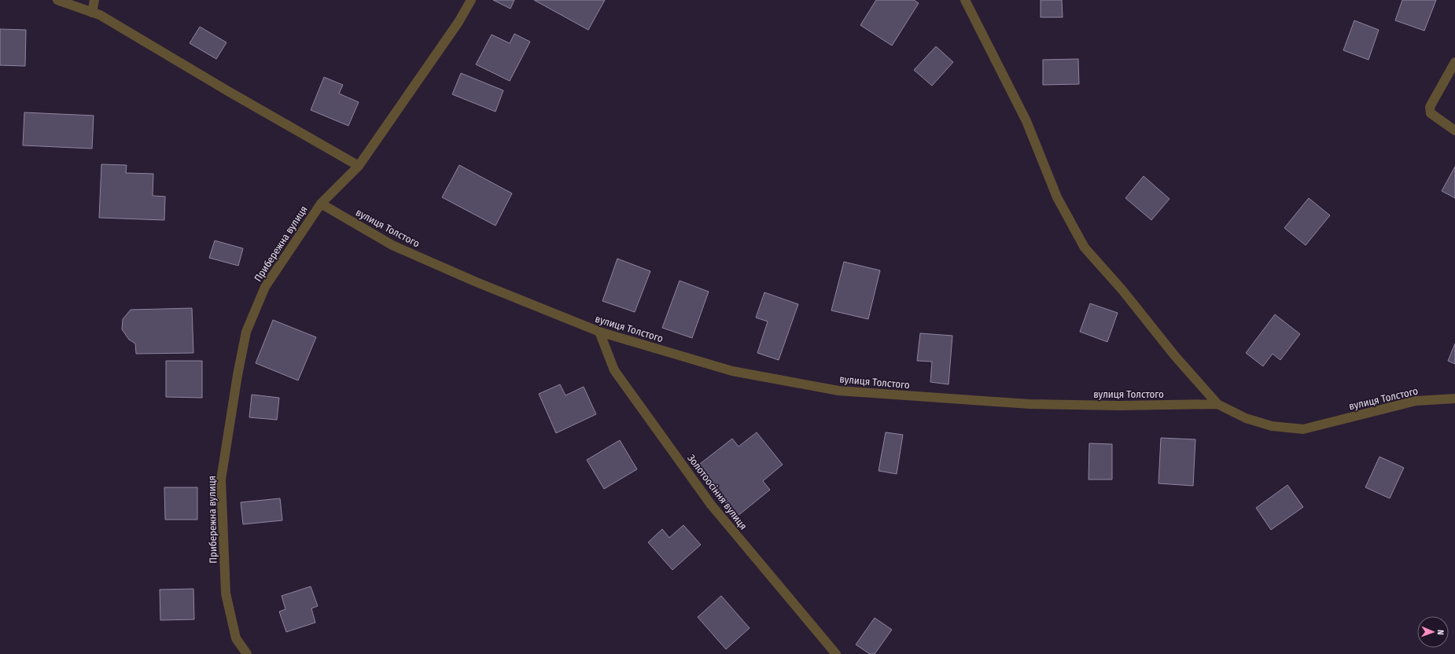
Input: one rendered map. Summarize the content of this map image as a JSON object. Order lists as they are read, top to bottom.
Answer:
{
  "streets": {
    "street": ["вулиця Толстого", "Прибережна вулиця", "Золотоосіння вулиця"]
  },
  "crossings": [
    ["вулиця Толстого", "Прибережна вулиця"],
    ["вулиця Толстого", "Золотоосіння вулиця"]
  ],
  "north": "right"
}
